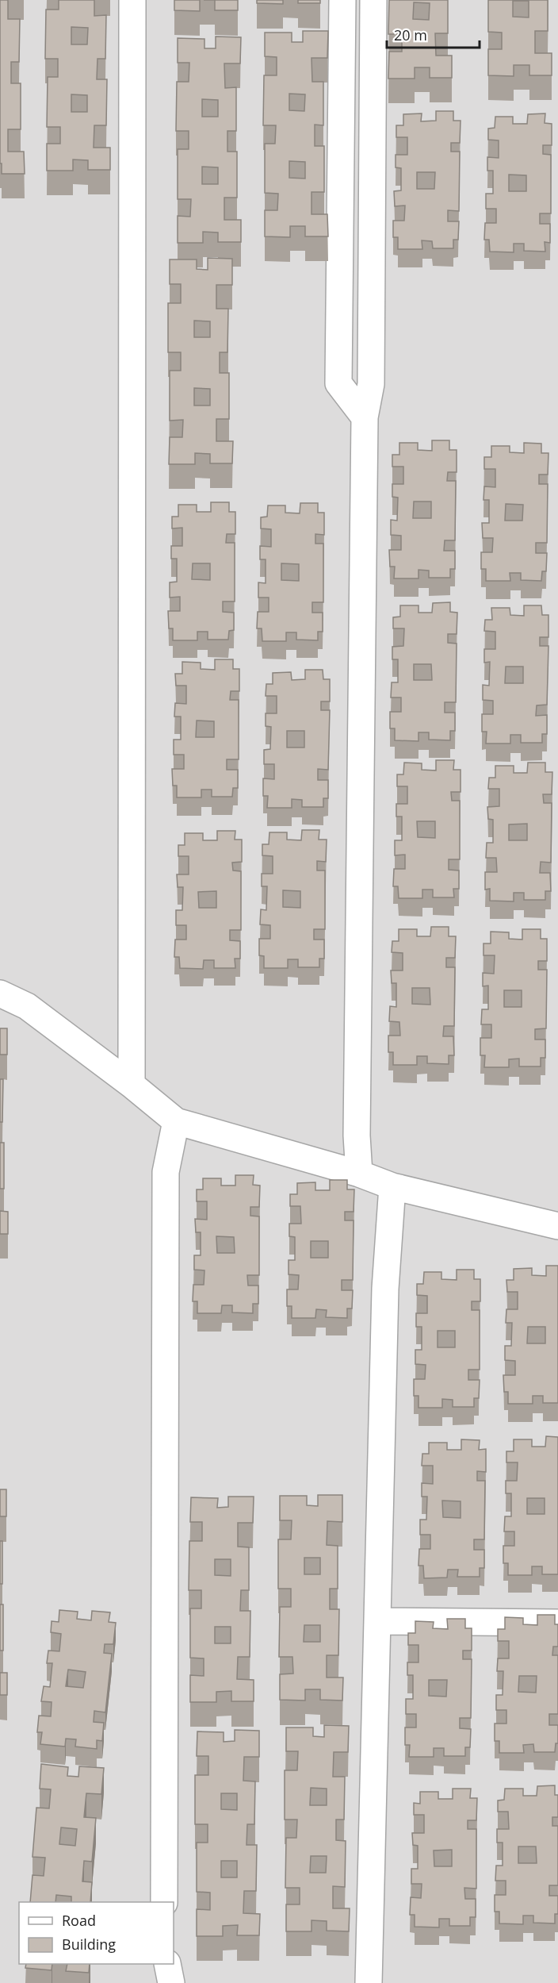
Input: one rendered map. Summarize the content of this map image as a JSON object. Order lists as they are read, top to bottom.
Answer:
{
  "legend": ["Road", "Building"],
  "scale_bar": "20 m"
}
